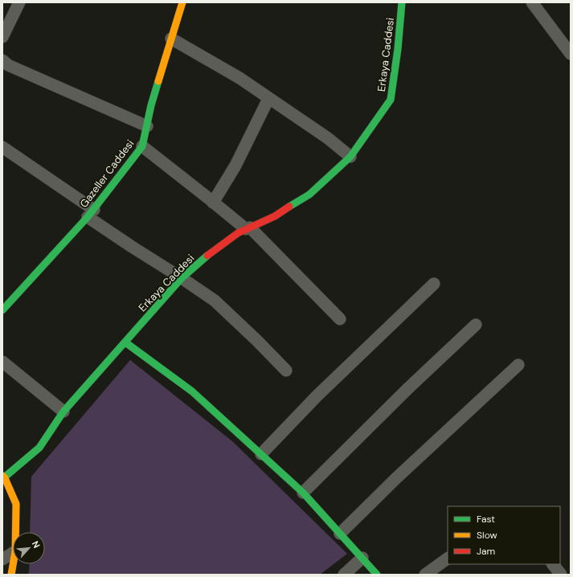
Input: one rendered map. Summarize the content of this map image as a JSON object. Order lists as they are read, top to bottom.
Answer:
{
  "streets": {
    "street": ["Erkaya Caddesi", "Gazeller Caddesi"]
  },
  "legend": ["Fast", "Slow", "Jam"],
  "north": "top right"
}
